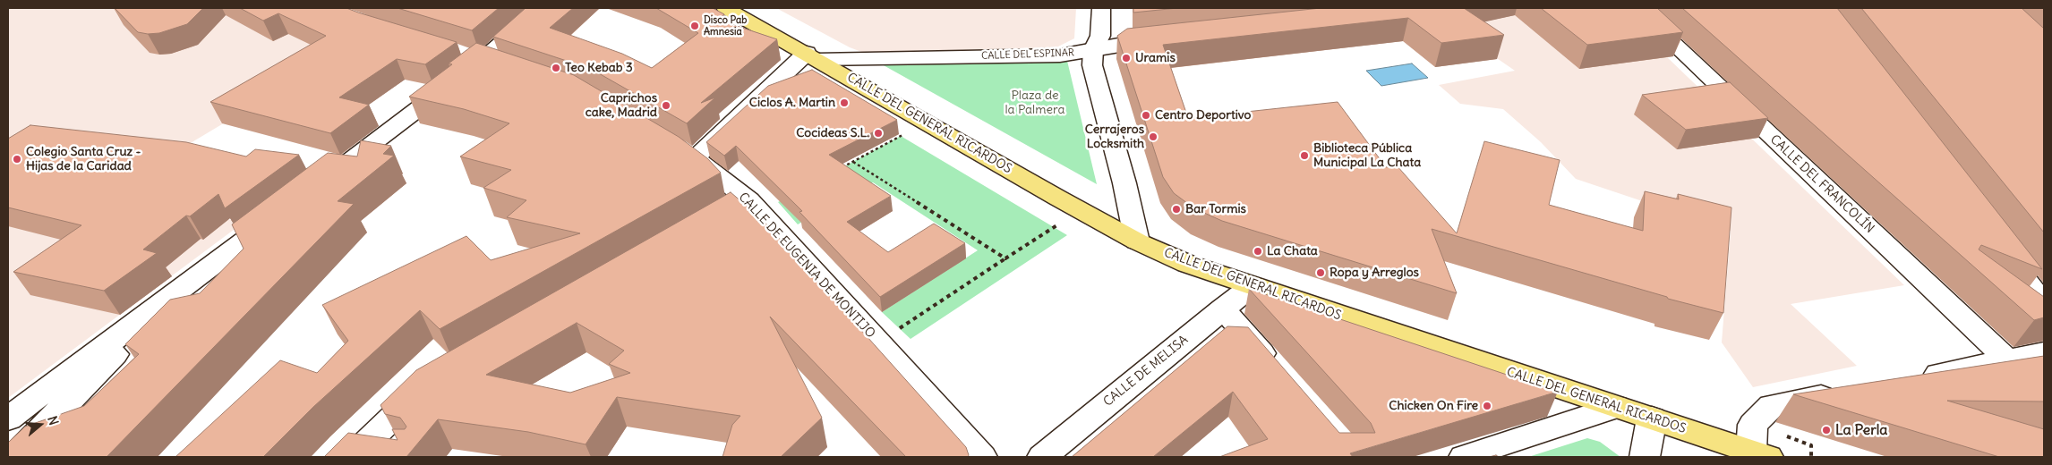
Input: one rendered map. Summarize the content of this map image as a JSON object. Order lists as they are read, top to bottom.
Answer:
{
  "streets": {
    "main road": ["CALLE DEL GENERAL RICARDOS"],
    "street": [
      "CALLE DEL ESPINAR",
      "CALLE DEL FRANCOLÍN",
      "CALLE DE EUGENIA DE MONTIJO",
      "CALLE DE MELISA"
    ]
  },
  "crossings": [
    ["CALLE DEL ESPINAR", "CALLE DEL GENERAL RICARDOS"],
    ["CALLE DEL ESPINAR", "CALLE DE EUGENIA DE MONTIJO"],
    ["CALLE DEL GENERAL RICARDOS", "CALLE DE EUGENIA DE MONTIJO"],
    ["CALLE DEL GENERAL RICARDOS", "CALLE DE MELISA"]
  ],
  "parks": ["Plaza de la Palmera"],
  "places": [
    "Disco Pab Amnesia",
    "Uramis",
    "Teo Kebab 3",
    "Ciclos A. Martin",
    "Caprichos cake, Madrid",
    "Centro Deportivo",
    "Cocideas S.L.",
    "Cerrajeros Locksmith",
    "Biblioteca Pública Municipal La Chata",
    "Colegio Santa Cruz - Hijas de la Caridad",
    "Bar Tormis",
    "La Chata",
    "Ropa y Arreglos",
    "Chicken On Fire",
    "La Perla"
  ],
  "north": "right"
}
